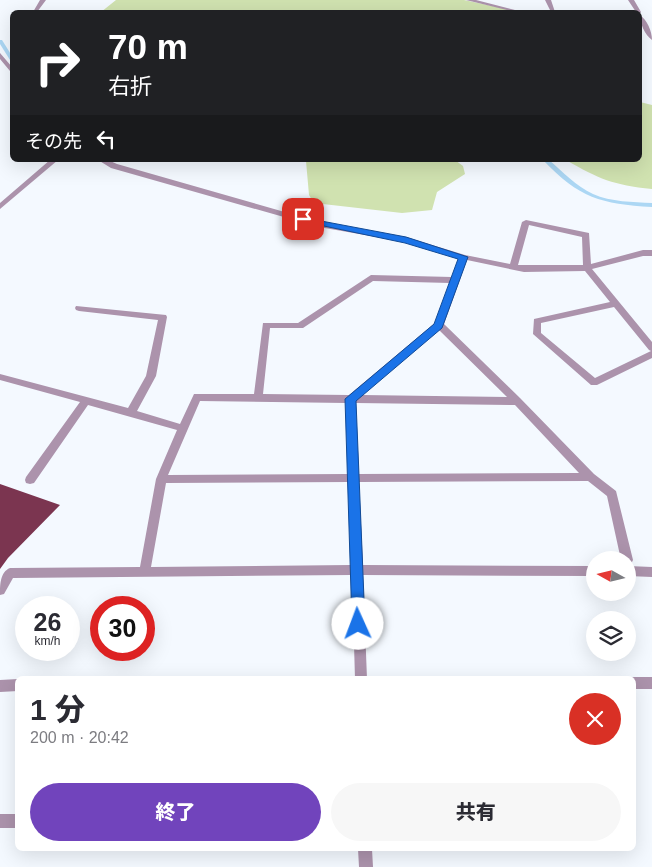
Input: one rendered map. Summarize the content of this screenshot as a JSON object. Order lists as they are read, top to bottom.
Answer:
{
  "north": "left",
  "page": {
    "turn": ["70 m", "右折"],
    "then": "その先",
    "speed": "26 km/h",
    "limit": "30",
    "heading": ["1 分", "200 m · 20:42"],
    "buttons": ["終了", "共有"]
  }
}
